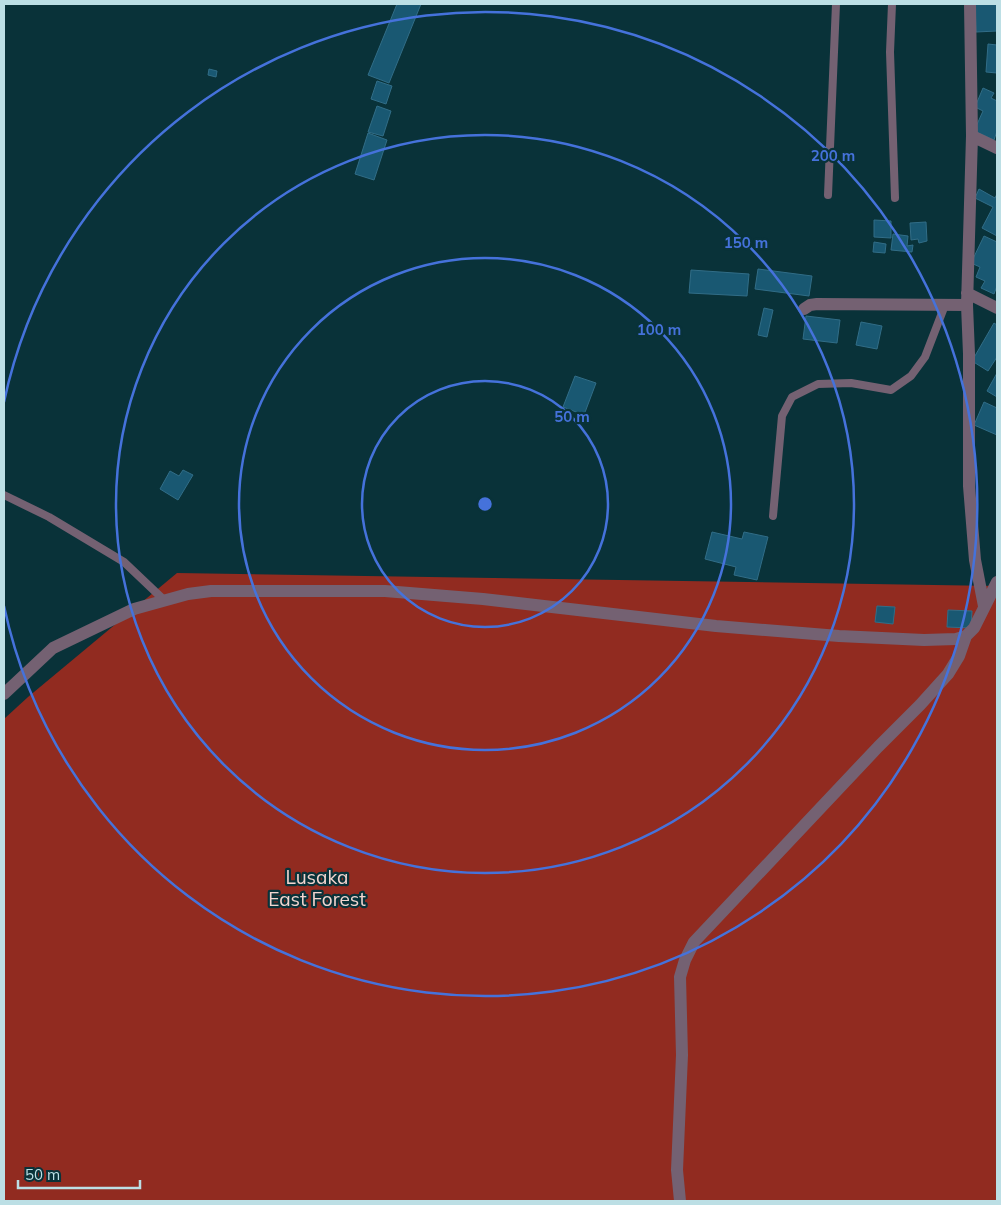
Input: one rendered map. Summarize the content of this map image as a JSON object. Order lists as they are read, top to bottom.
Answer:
{
  "parks": ["Lusaka East Forest"],
  "scale_bar": "50 m",
  "rings": [
    "200 m",
    "150 m",
    "100 m",
    "50 m"
  ]
}
